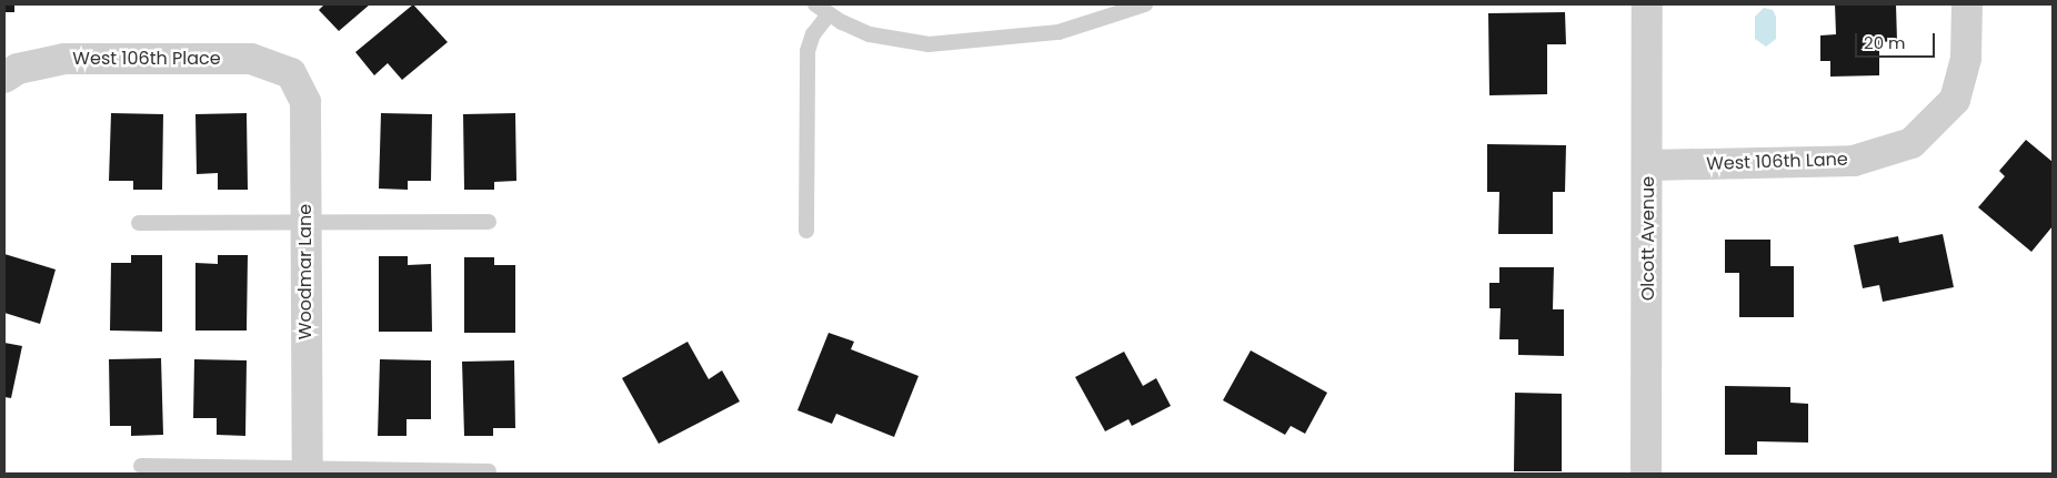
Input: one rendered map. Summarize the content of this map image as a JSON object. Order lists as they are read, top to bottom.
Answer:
{
  "streets": {
    "street": [
      "West 106th Place",
      "West 106th Lane",
      "Olcott Avenue",
      "Woodmar Lane"
    ]
  },
  "crossings": [
    ["West 106th Place", "Woodmar Lane"],
    ["West 106th Lane", "Olcott Avenue"]
  ],
  "scale_bar": "20 m"
}
